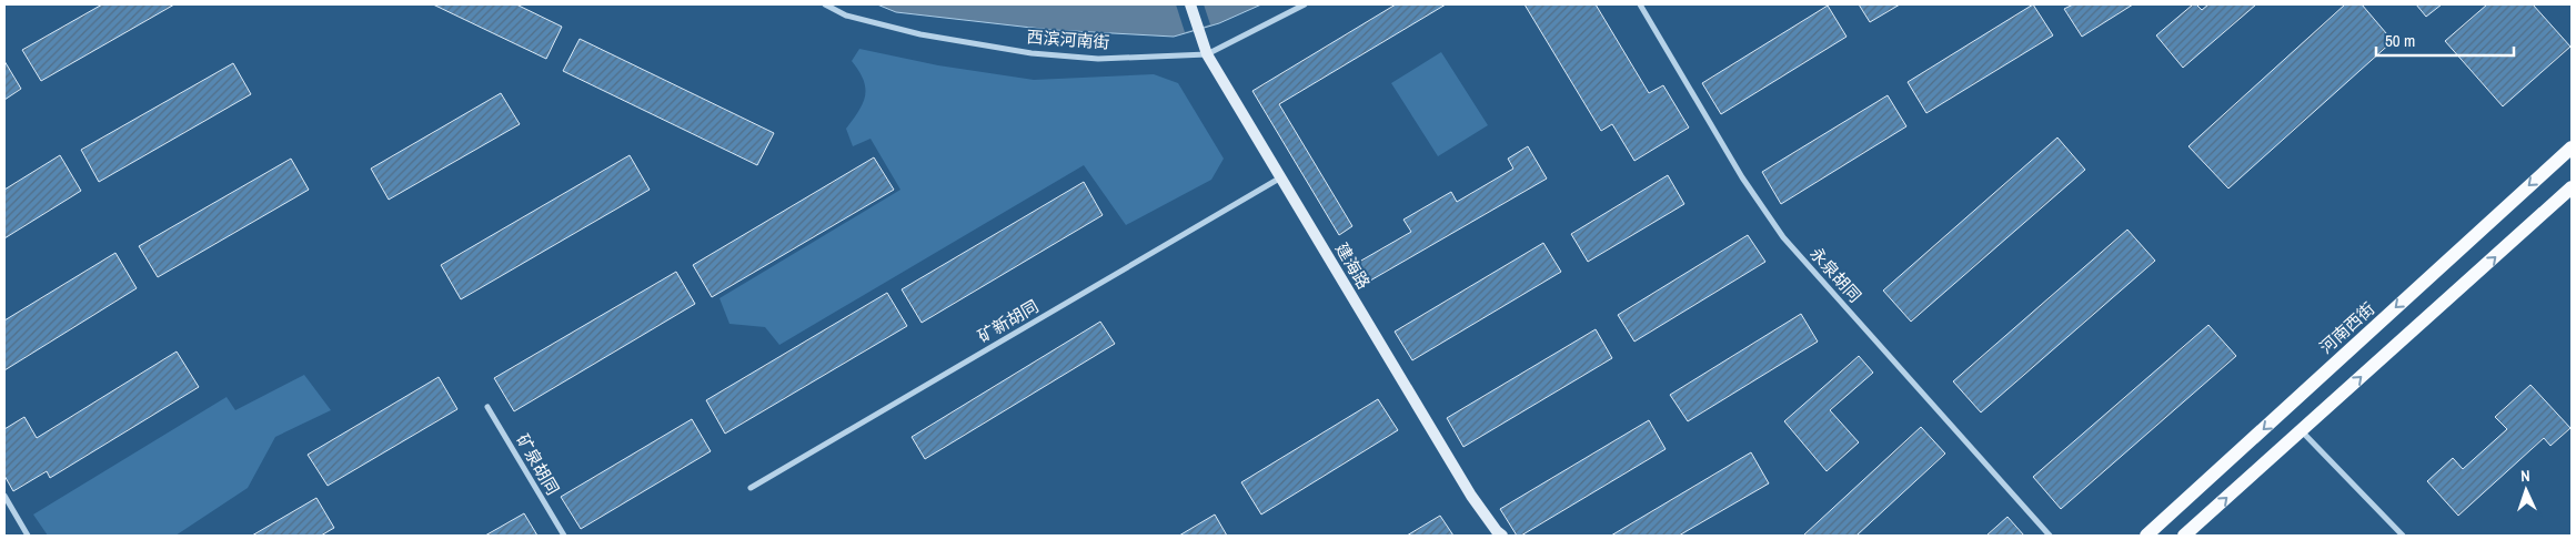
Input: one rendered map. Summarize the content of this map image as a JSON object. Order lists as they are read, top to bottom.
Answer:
{
  "streets": {
    "main road": ["河南西街"],
    "street": [
      "西滨河南街",
      "建海路",
      "永泉胡同",
      "矿新胡同",
      "矿泉胡同"
    ]
  },
  "crossings": [
    ["西滨河南街", "建海路"],
    ["建海路", "矿新胡同"]
  ],
  "scale_bar": "50 m",
  "north": "top"
}
